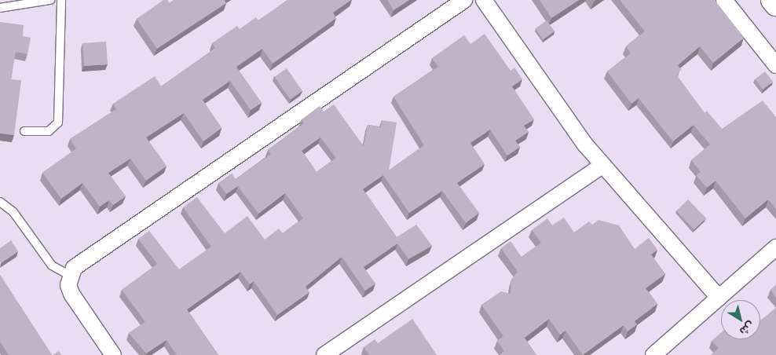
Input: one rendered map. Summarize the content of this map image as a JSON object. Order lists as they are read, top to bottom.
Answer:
{
  "north": "bottom right"
}
